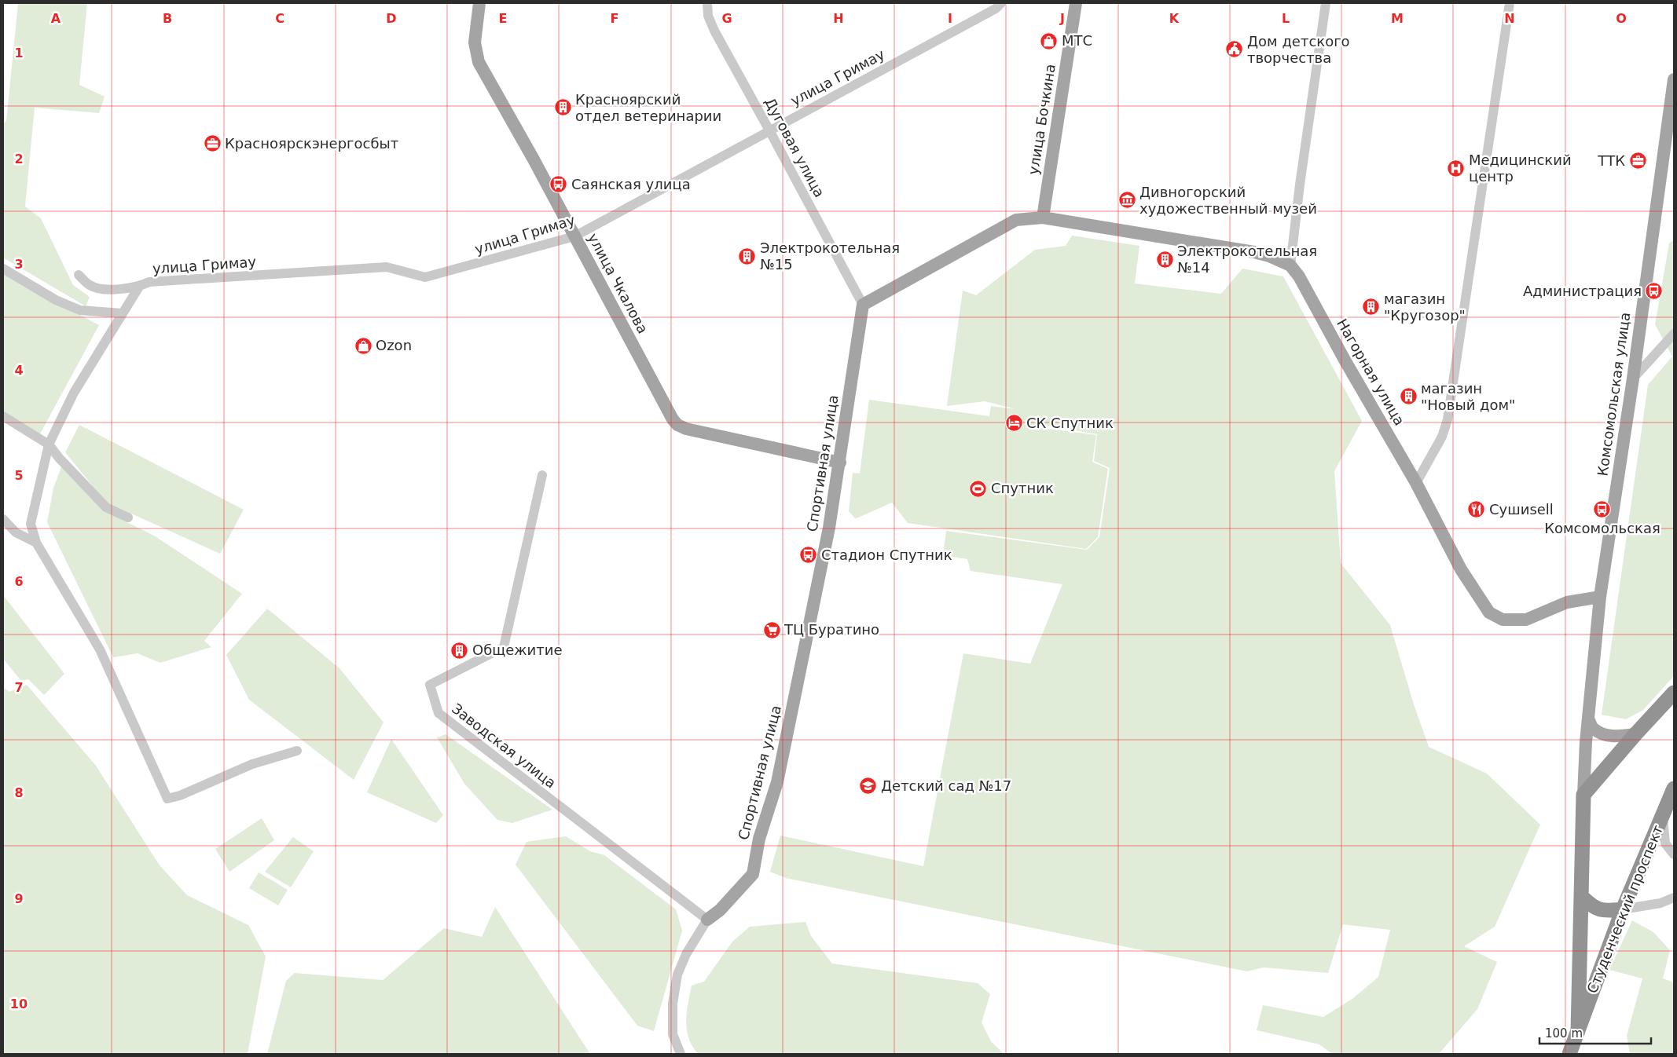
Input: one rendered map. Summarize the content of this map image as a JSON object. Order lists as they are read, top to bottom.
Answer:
{
  "streets": {
    "highway": ["Студенческий проспект"],
    "main road": [
      "улица Бочкина",
      "улица Чкалова",
      "Нагорная улица",
      "Комсомольская улица",
      "Спортивная улица"
    ],
    "street": ["улица Гримау", "Дуговая улица", "Заводская улица"]
  },
  "crossings": [
    ["улица Гримау", "Дуговая улица"],
    ["улица Гримау", "улица Чкалова"],
    ["Дуговая улица", "Спортивная улица"],
    ["улица Чкалова", "Спортивная улица"],
    ["Нагорная улица", "Комсомольская улица"],
    ["Спортивная улица", "Заводская улица"]
  ],
  "places": {
    "shop": ["МТС", "Ozon"],
    "public building": ["Дом детского творчества"],
    "building": [
      "Красноярский отдел ветеринарии",
      "Электрокотельная №15",
      "Электрокотельная №14",
      "магазин \"Кругозор\"",
      "магазин \"Новый дом\"",
      "Общежитие"
    ],
    "office": ["Красноярскэнергосбыт", "ТТК"],
    "hospital": ["Медицинский центр"],
    "bus stop": [
      "Саянская улица",
      "Администрация",
      "Комсомольская",
      "Стадион Спутник"
    ],
    "museum": ["Дивногорский художественный музей"],
    "hotel": ["СК Спутник"],
    "sports": ["Спутник"],
    "restaurant": ["Сушиsell"],
    "supermarket": ["ТЦ Буратино"],
    "school or university": ["Детский сад №17"]
  },
  "scale_bar": "100 m",
  "grid": {
    "columns": [
      "A",
      "B",
      "C",
      "D",
      "E",
      "F",
      "G",
      "H",
      "I",
      "J",
      "K",
      "L",
      "M",
      "N",
      "O"
    ],
    "rows": [
      "1",
      "2",
      "3",
      "4",
      "5",
      "6",
      "7",
      "8",
      "9",
      "10"
    ]
  }
}
